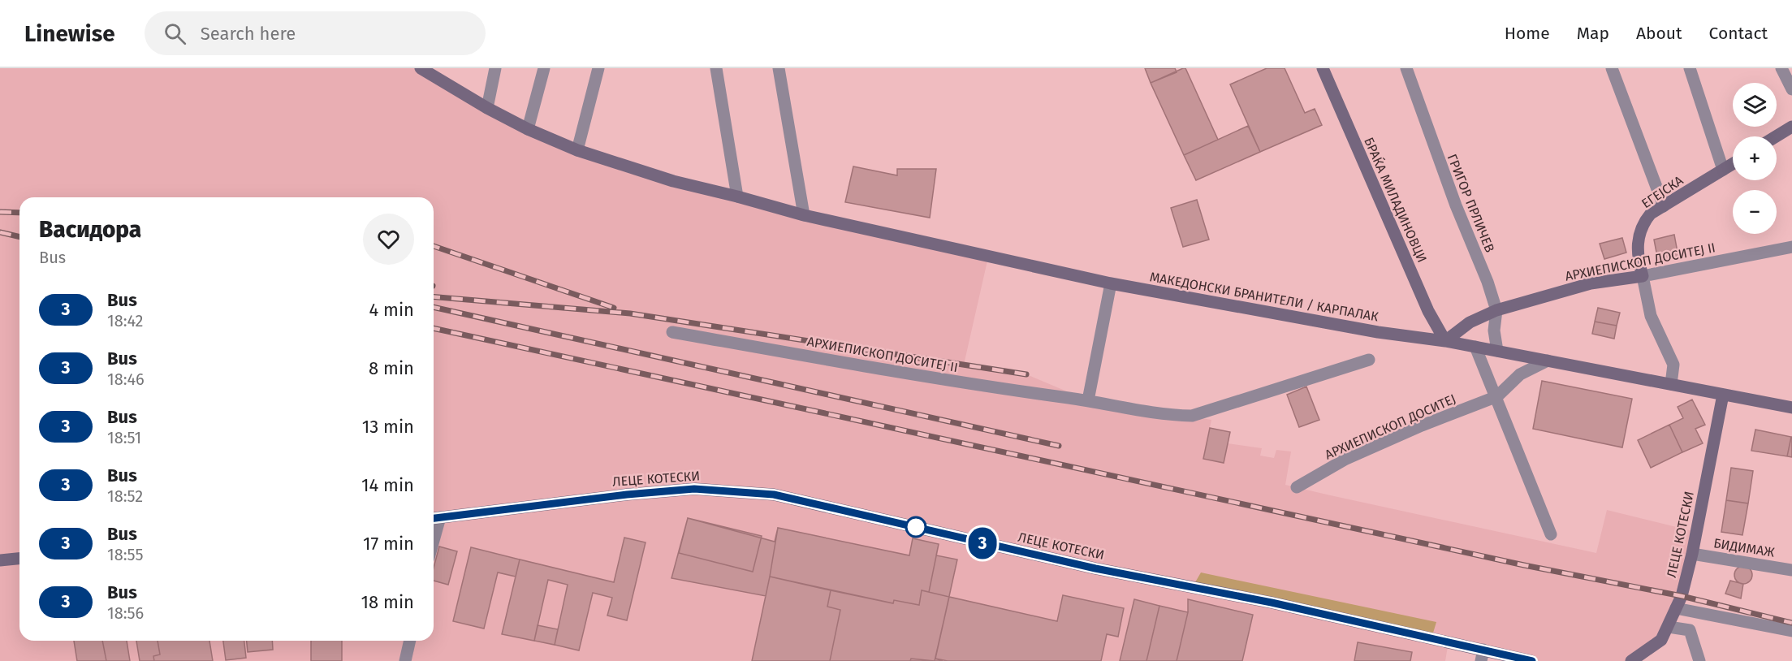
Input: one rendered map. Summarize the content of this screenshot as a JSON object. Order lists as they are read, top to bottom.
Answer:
{
  "streets": {
    "main road": [
      "ЕГЕЈСКА",
      "БРАЌА МИЛАДИНОВЦИ",
      "АРХИЕПИСКОП ДОСИТЕЈ II",
      "МАКЕДОНСКИ БРАНИТЕЛИ / КАРПАЛАК",
      "ЛЕЦЕ КОТЕСКИ"
    ],
    "street": ["ГРИГОР ПРЛИЧЕВ", "АРХИЕПИСКОП ДОСИТЕЈ", "БИДИМАЖ"]
  },
  "crossings": [
    ["ЕГЕЈСКА", "АРХИЕПИСКОП ДОСИТЕЈ II"],
    ["ЕГЕЈСКА", "МАКЕДОНСКИ БРАНИТЕЛИ / КАРПАЛАК"],
    ["БРАЌА МИЛАДИНОВЦИ", "АРХИЕПИСКОП ДОСИТЕЈ II"],
    ["БРАЌА МИЛАДИНОВЦИ", "МАКЕДОНСКИ БРАНИТЕЛИ / КАРПАЛАК"],
    ["ГРИГОР ПРЛИЧЕВ", "АРХИЕПИСКОП ДОСИТЕЈ II"],
    ["ГРИГОР ПРЛИЧЕВ", "МАКЕДОНСКИ БРАНИТЕЛИ / КАРПАЛАК"],
    ["АРХИЕПИСКОП ДОСИТЕЈ II", "МАКЕДОНСКИ БРАНИТЕЛИ / КАРПАЛАК"],
    ["МАКЕДОНСКИ БРАНИТЕЛИ / КАРПАЛАК", "АРХИЕПИСКОП ДОСИТЕЈ"],
    ["МАКЕДОНСКИ БРАНИТЕЛИ / КАРПАЛАК", "ЛЕЦЕ КОТЕСКИ"],
    ["ЛЕЦЕ КОТЕСКИ", "БИДИМАЖ"]
  ],
  "lines": ["bus line 3"],
  "page": {
    "header": "Linewise",
    "search": "Search here",
    "nav": [
      "Home",
      "Map",
      "About",
      "Contact"
    ],
    "on_map": "3",
    "map_buttons": ["+", "−"],
    "heading": ["Васидора", "Bus"],
    "list": [
      {
        "mark": "3",
        "name": "Bus",
        "note": "18:42",
        "value": "4 min"
      },
      {
        "mark": "3",
        "name": "Bus",
        "note": "18:46",
        "value": "8 min"
      },
      {
        "mark": "3",
        "name": "Bus",
        "note": "18:51",
        "value": "13 min"
      },
      {
        "mark": "3",
        "name": "Bus",
        "note": "18:52",
        "value": "14 min"
      },
      {
        "mark": "3",
        "name": "Bus",
        "note": "18:55",
        "value": "17 min"
      },
      {
        "mark": "3",
        "name": "Bus",
        "note": "18:56",
        "value": "18 min"
      }
    ]
  }
}
